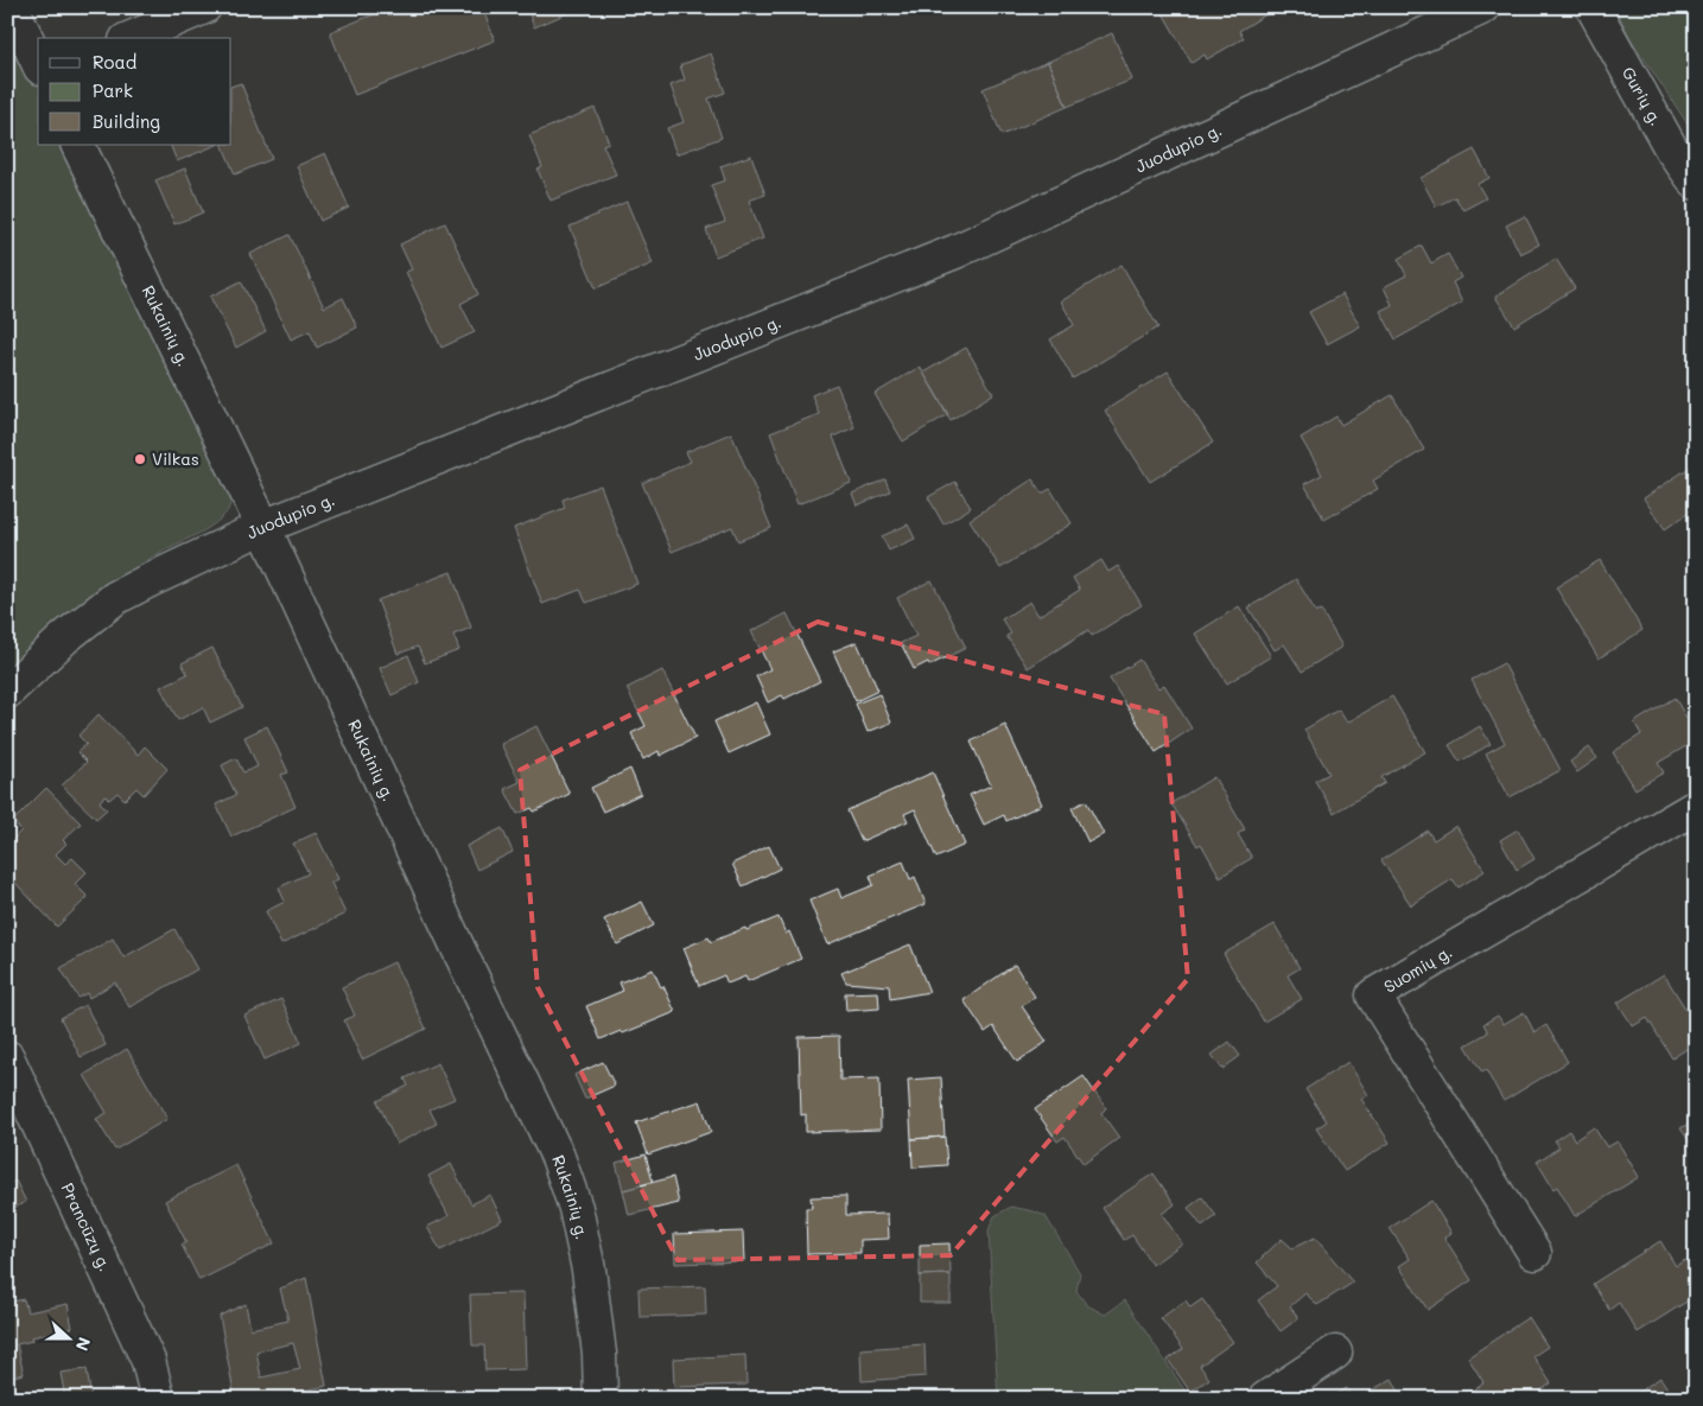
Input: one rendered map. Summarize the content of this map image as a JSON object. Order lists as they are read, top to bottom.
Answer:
{
  "streets": {
    "street": [
      "Gurių g.",
      "Juodupio g.",
      "Rukainių g.",
      "Suomių g.",
      "Prancūzų g."
    ]
  },
  "crossings": [
    ["Juodupio g.", "Rukainių g."]
  ],
  "places": ["Vilkas"],
  "legend": ["Road", "Park", "Building"],
  "north": "right"
}
